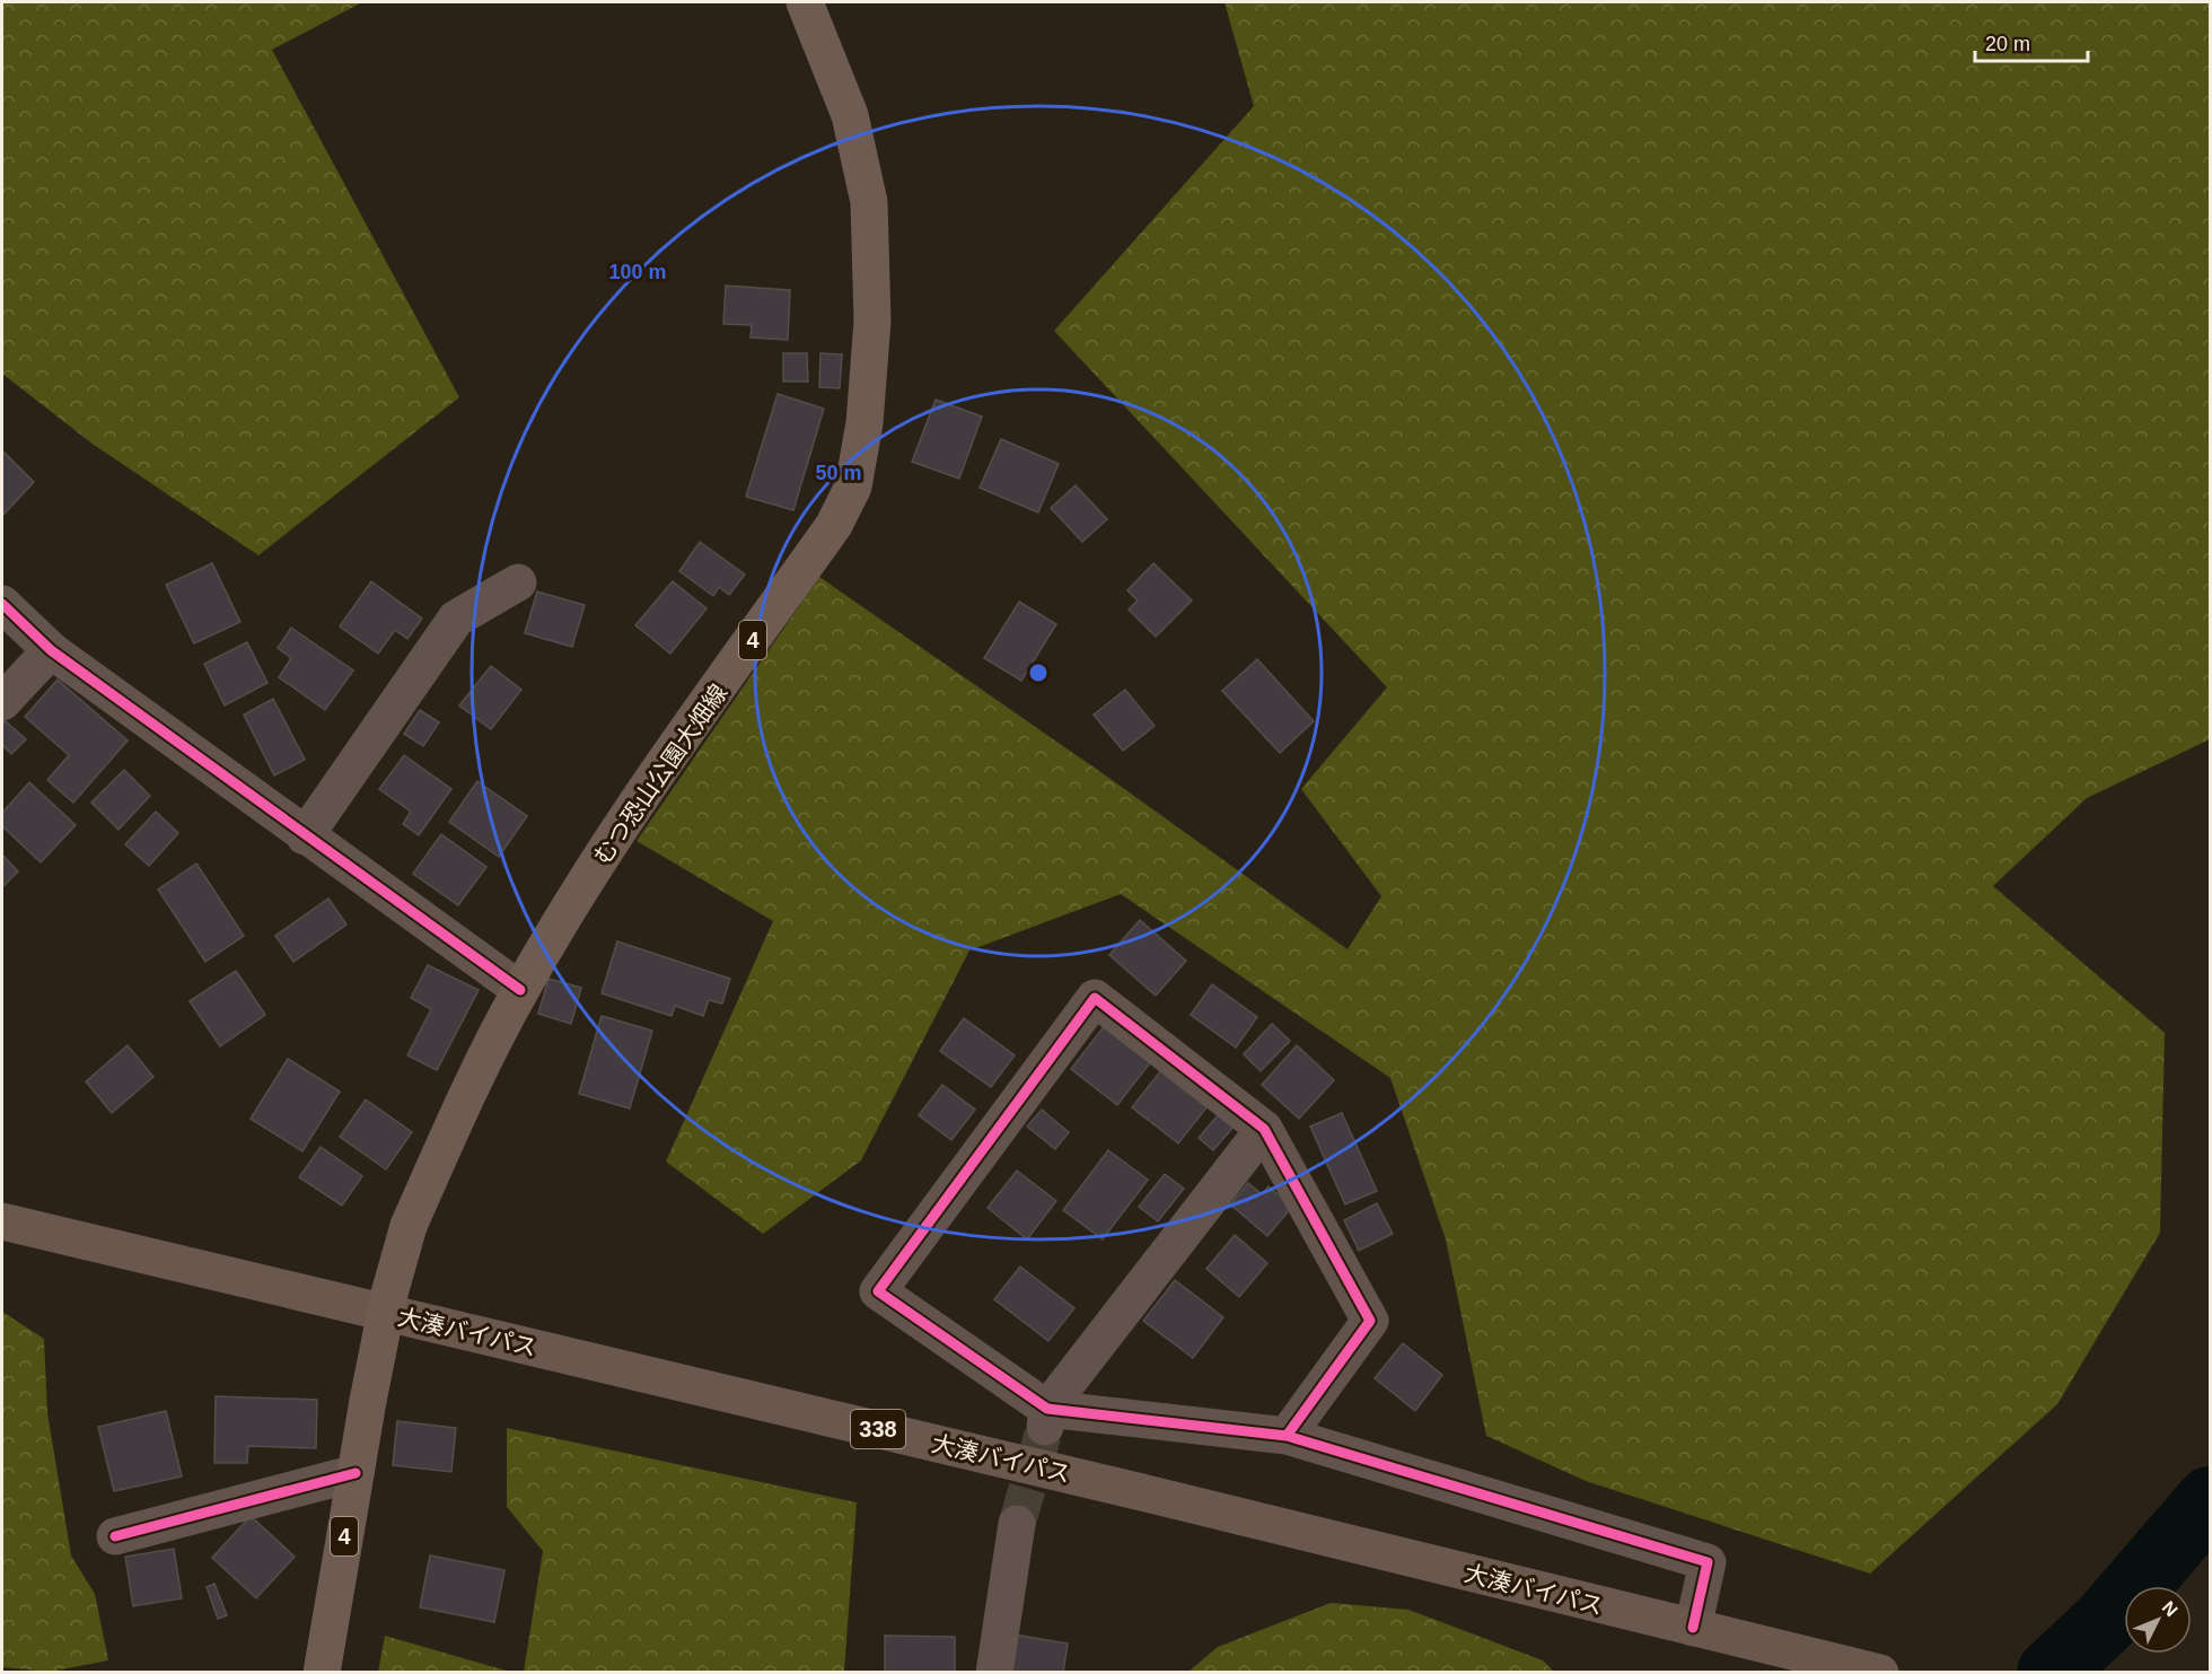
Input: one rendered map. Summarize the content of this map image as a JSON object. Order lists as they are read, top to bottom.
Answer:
{
  "streets": {
    "highway": ["大湊バイパス", "338"],
    "main road": ["4", "むつ恐山公園大畑線"]
  },
  "crossings": [
    ["4", "むつ恐山公園大畑線"]
  ],
  "scale_bar": "20 m",
  "north": "top right",
  "rings": ["100 m", "50 m"]
}
